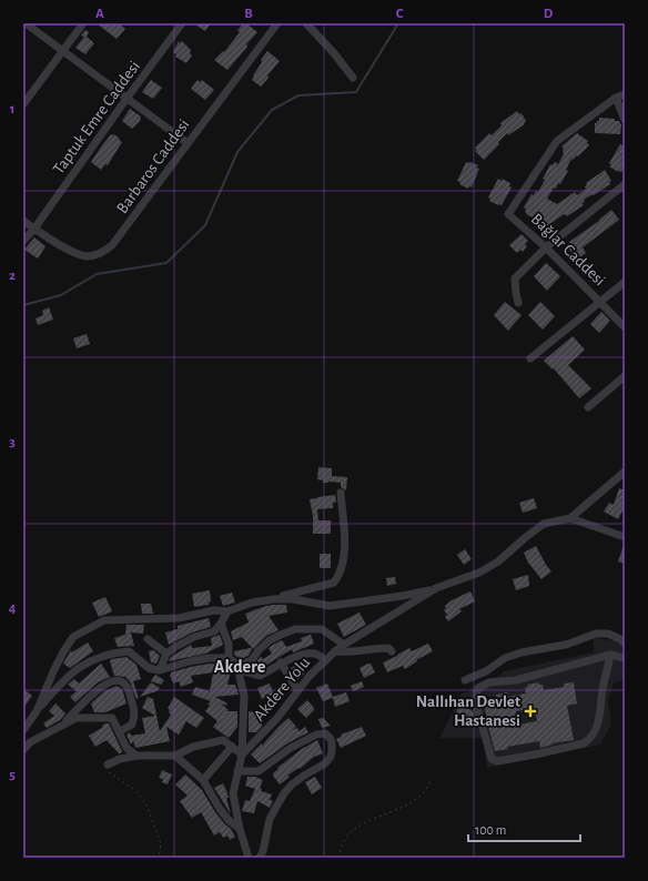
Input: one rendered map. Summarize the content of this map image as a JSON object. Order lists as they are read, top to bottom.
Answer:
{
  "streets": {
    "street": [
      "Taptuk Emre Caddesi",
      "Barbaros Caddesi",
      "Bağlar Caddesi",
      "Akdere Yolu"
    ]
  },
  "crossings": [
    ["Taptuk Emre Caddesi", "Barbaros Caddesi"]
  ],
  "districts": ["Akdere"],
  "places": {
    "health": ["Nallıhan Devlet Hastanesi"]
  },
  "scale_bar": "100 m",
  "grid": {
    "columns": [
      "A",
      "B",
      "C",
      "D"
    ],
    "rows": [
      "1",
      "2",
      "3",
      "4",
      "5"
    ]
  }
}
